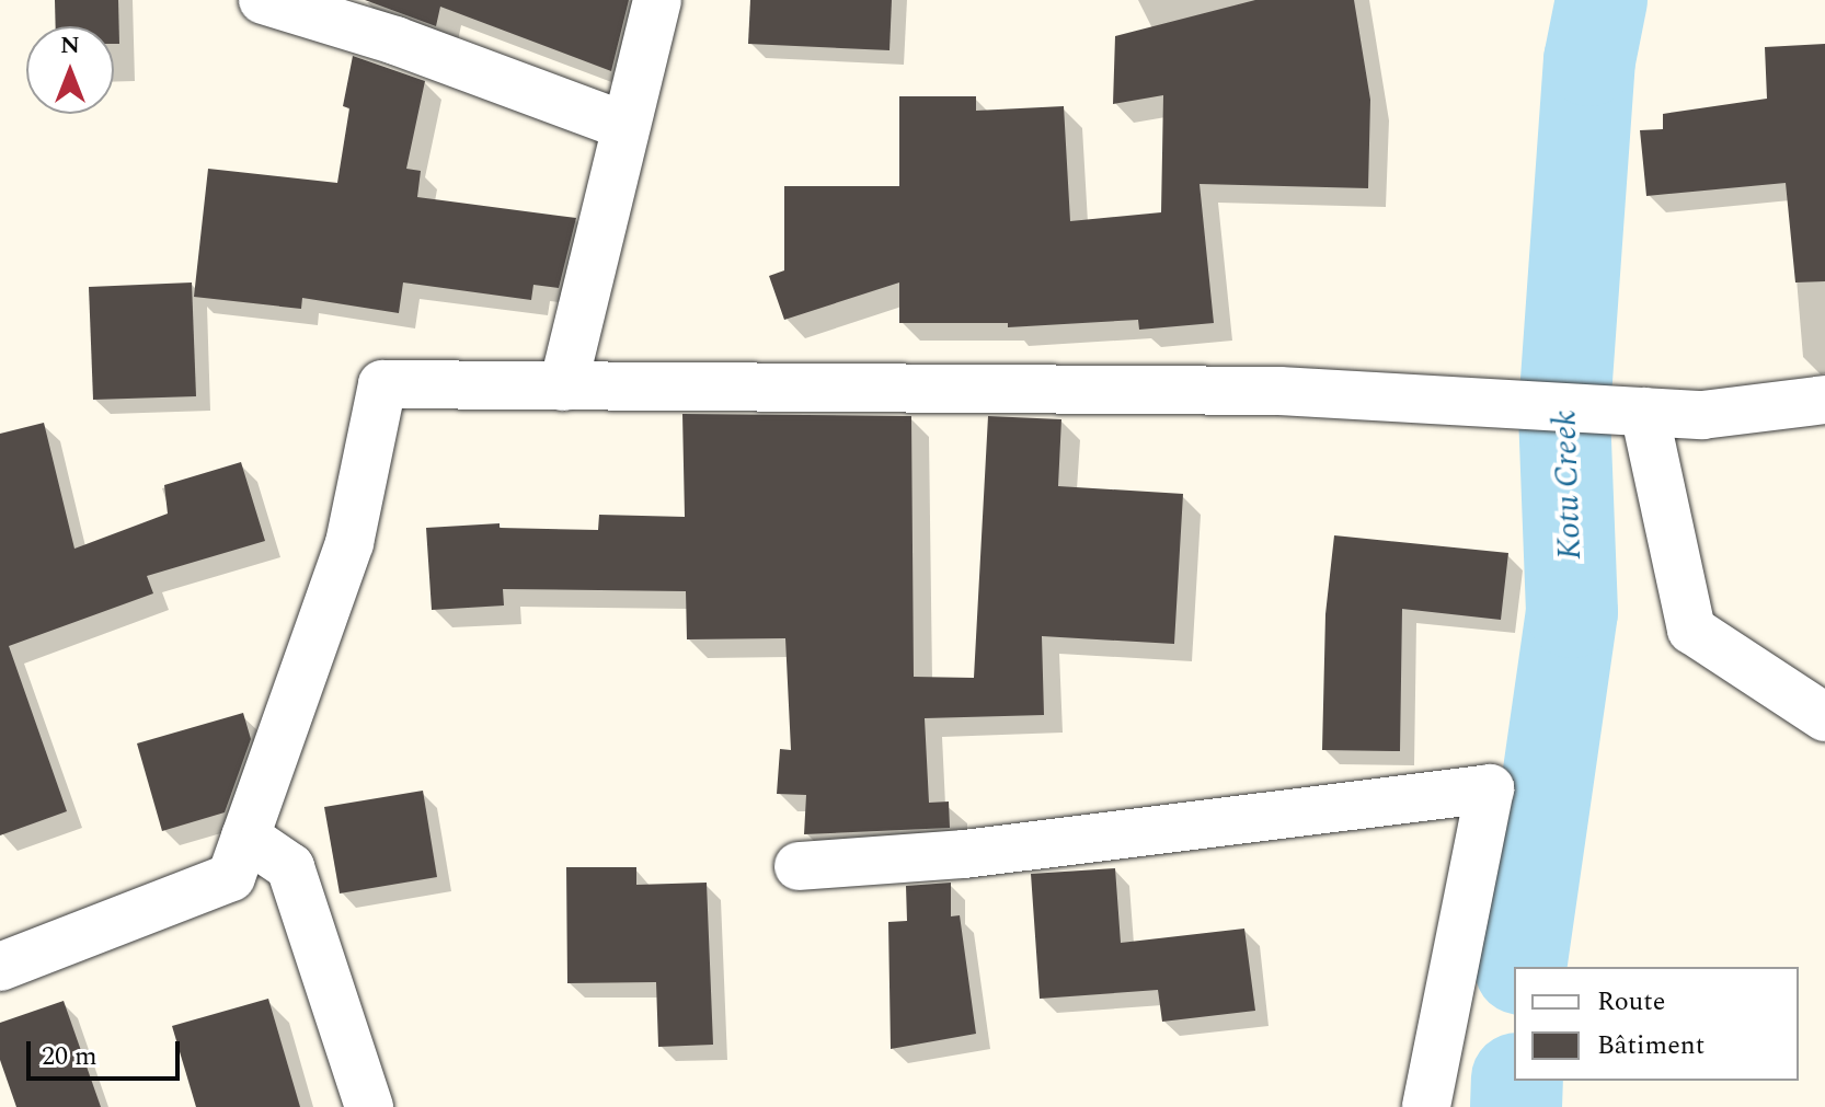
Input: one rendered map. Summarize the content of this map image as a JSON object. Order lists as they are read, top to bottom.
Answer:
{
  "water": ["Kotu Creek"],
  "legend": ["Route", "Bâtiment"],
  "scale_bar": "20 m",
  "north": "top"
}
